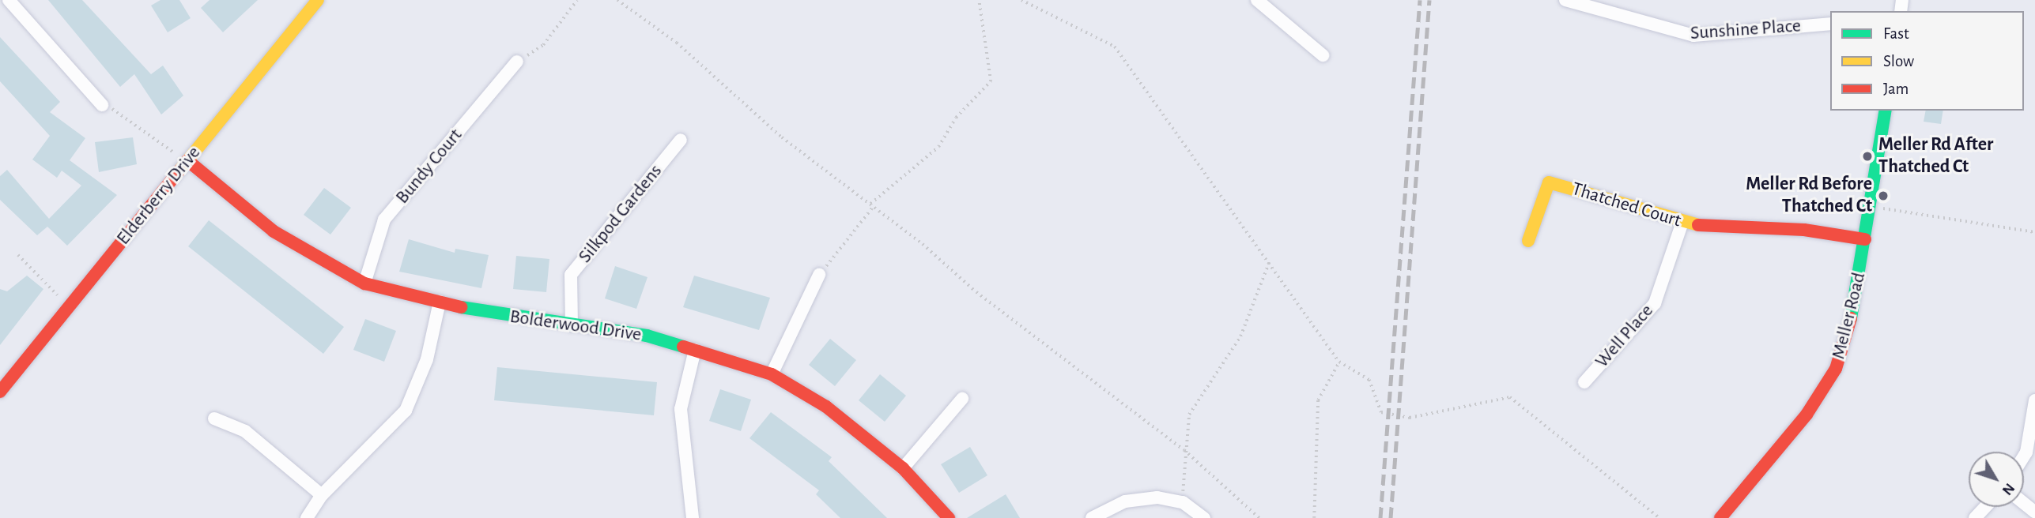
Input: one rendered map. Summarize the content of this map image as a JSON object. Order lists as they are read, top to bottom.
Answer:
{
  "streets": {
    "street": [
      "Sunshine Place",
      "Bundy Court",
      "Elderberry Drive",
      "Thatched Court",
      "Silkpod Gardens",
      "Meller Road",
      "Bolderwood Drive",
      "Well Place"
    ]
  },
  "crossings": [
    ["Bundy Court", "Bolderwood Drive"],
    ["Elderberry Drive", "Bolderwood Drive"],
    ["Thatched Court", "Meller Road"],
    ["Thatched Court", "Well Place"],
    ["Silkpod Gardens", "Bolderwood Drive"]
  ],
  "places": ["Meller Rd After Thatched Ct", "Meller Rd Before Thatched Ct"],
  "legend": ["Fast", "Slow", "Jam"],
  "north": "bottom right"
}
